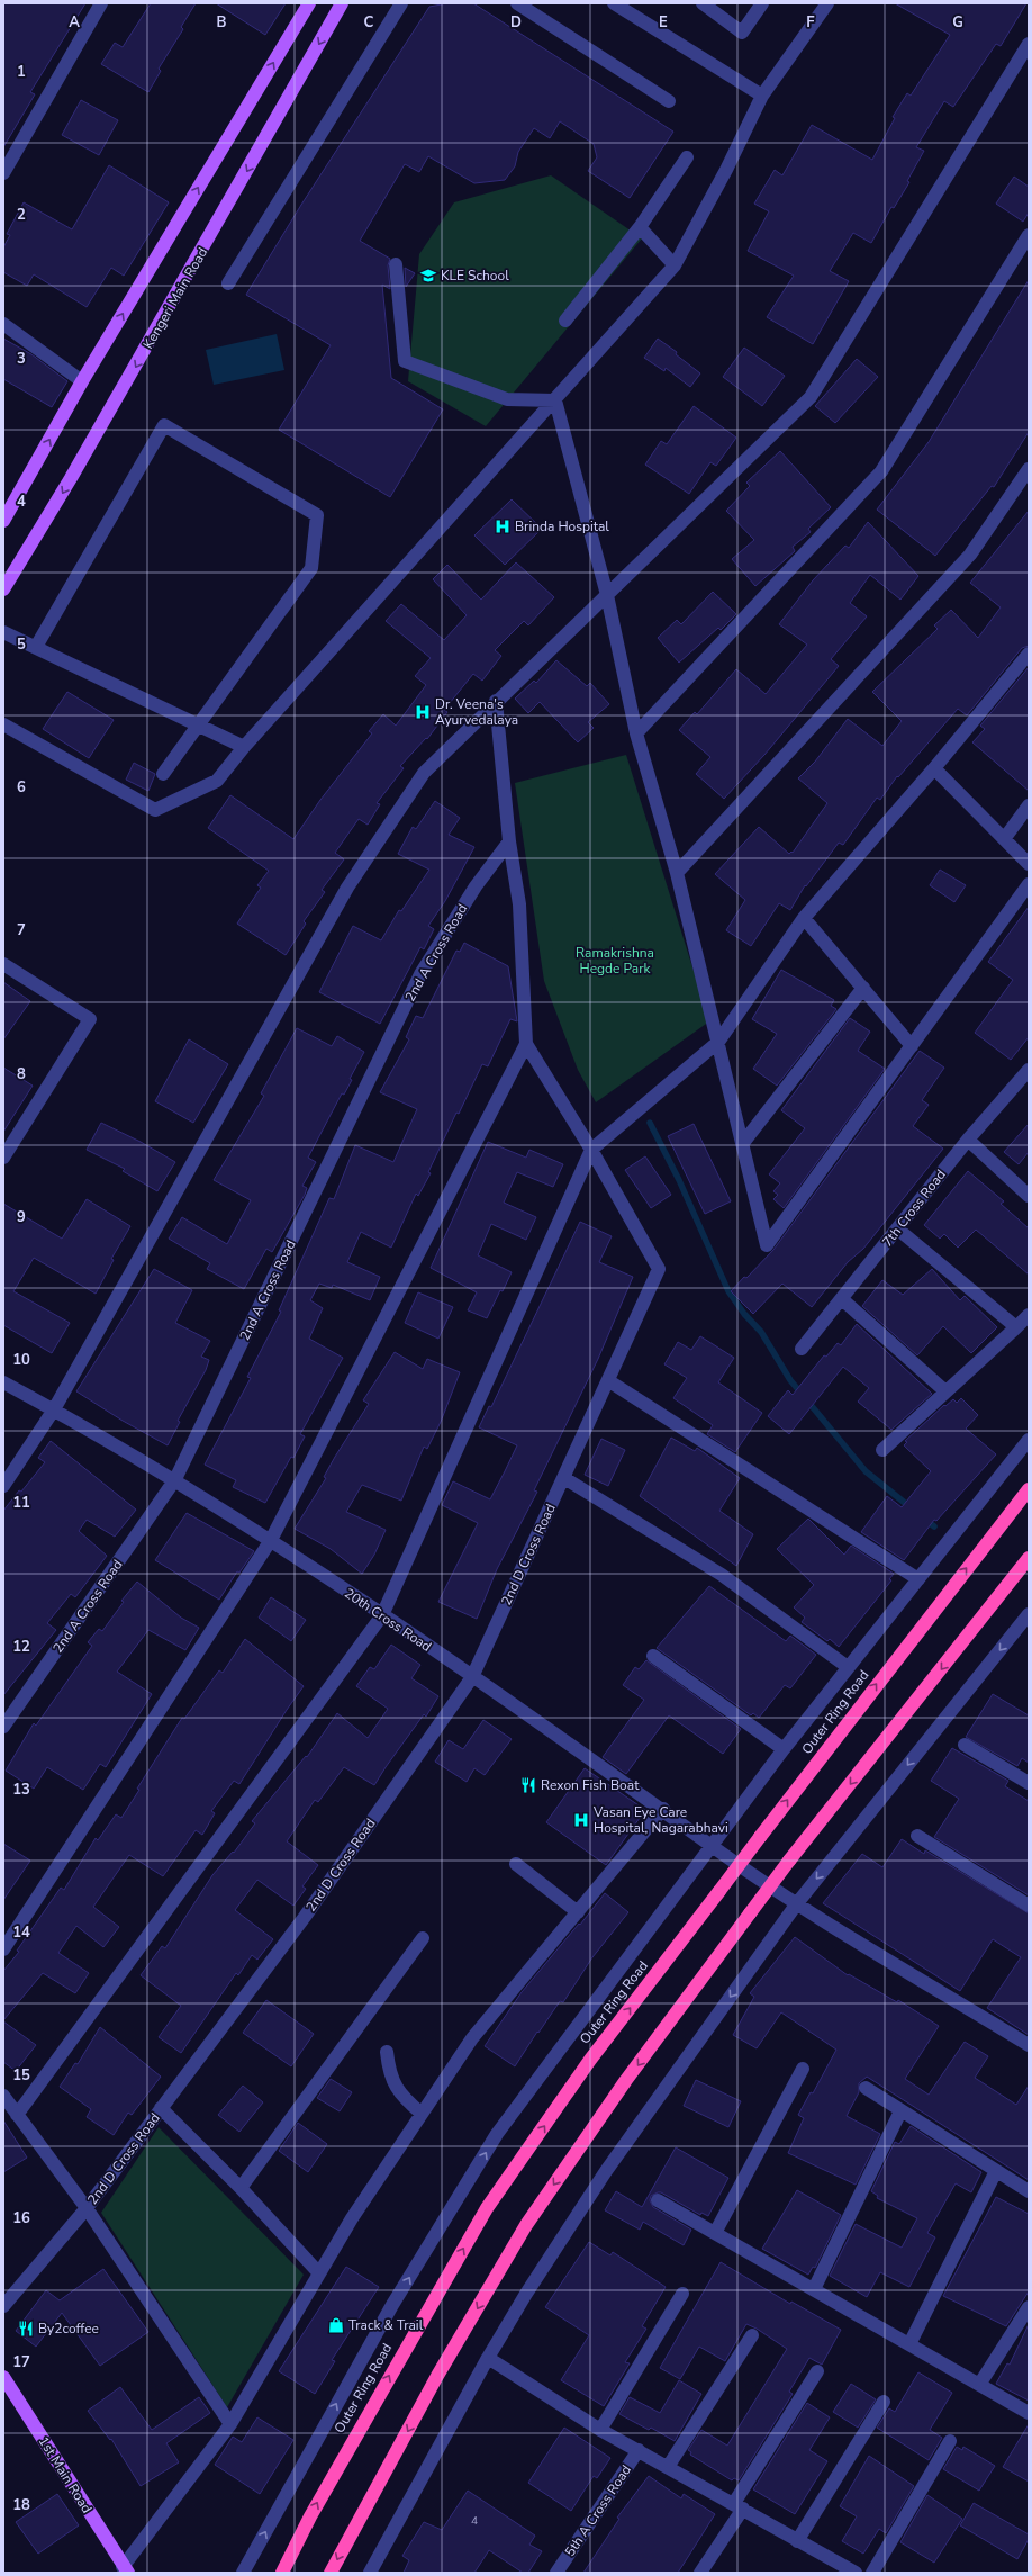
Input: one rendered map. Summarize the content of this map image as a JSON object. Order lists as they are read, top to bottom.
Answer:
{
  "streets": {
    "highway": ["Outer Ring Road"],
    "main road": ["Kengeri Main Road", "1st Main Road"],
    "street": [
      "2nd A Cross Road",
      "7th Cross Road",
      "2nd D Cross Road",
      "20th Cross Road",
      "5th A Cross Road"
    ]
  },
  "crossings": [
    ["2nd A Cross Road", "20th Cross Road"],
    ["2nd D Cross Road", "20th Cross Road"]
  ],
  "parks": ["Ramakrishna Hegde Park"],
  "places": {
    "school or university": ["KLE School"],
    "hospital": ["Brinda Hospital", "Dr. Veena's Ayurvedalaya", "Vasan Eye Care Hospital, Nagarabhavi"],
    "restaurant": ["Rexon Fish Boat", "By2coffee"],
    "shop": ["Track & Trail"]
  },
  "house_numbers": ["4"],
  "grid": {
    "columns": [
      "A",
      "B",
      "C",
      "D",
      "E",
      "F",
      "G"
    ],
    "rows": [
      "1",
      "2",
      "3",
      "4",
      "5",
      "6",
      "7",
      "8",
      "9",
      "10",
      "11",
      "12",
      "13",
      "14",
      "15",
      "16",
      "17",
      "18"
    ]
  }
}
